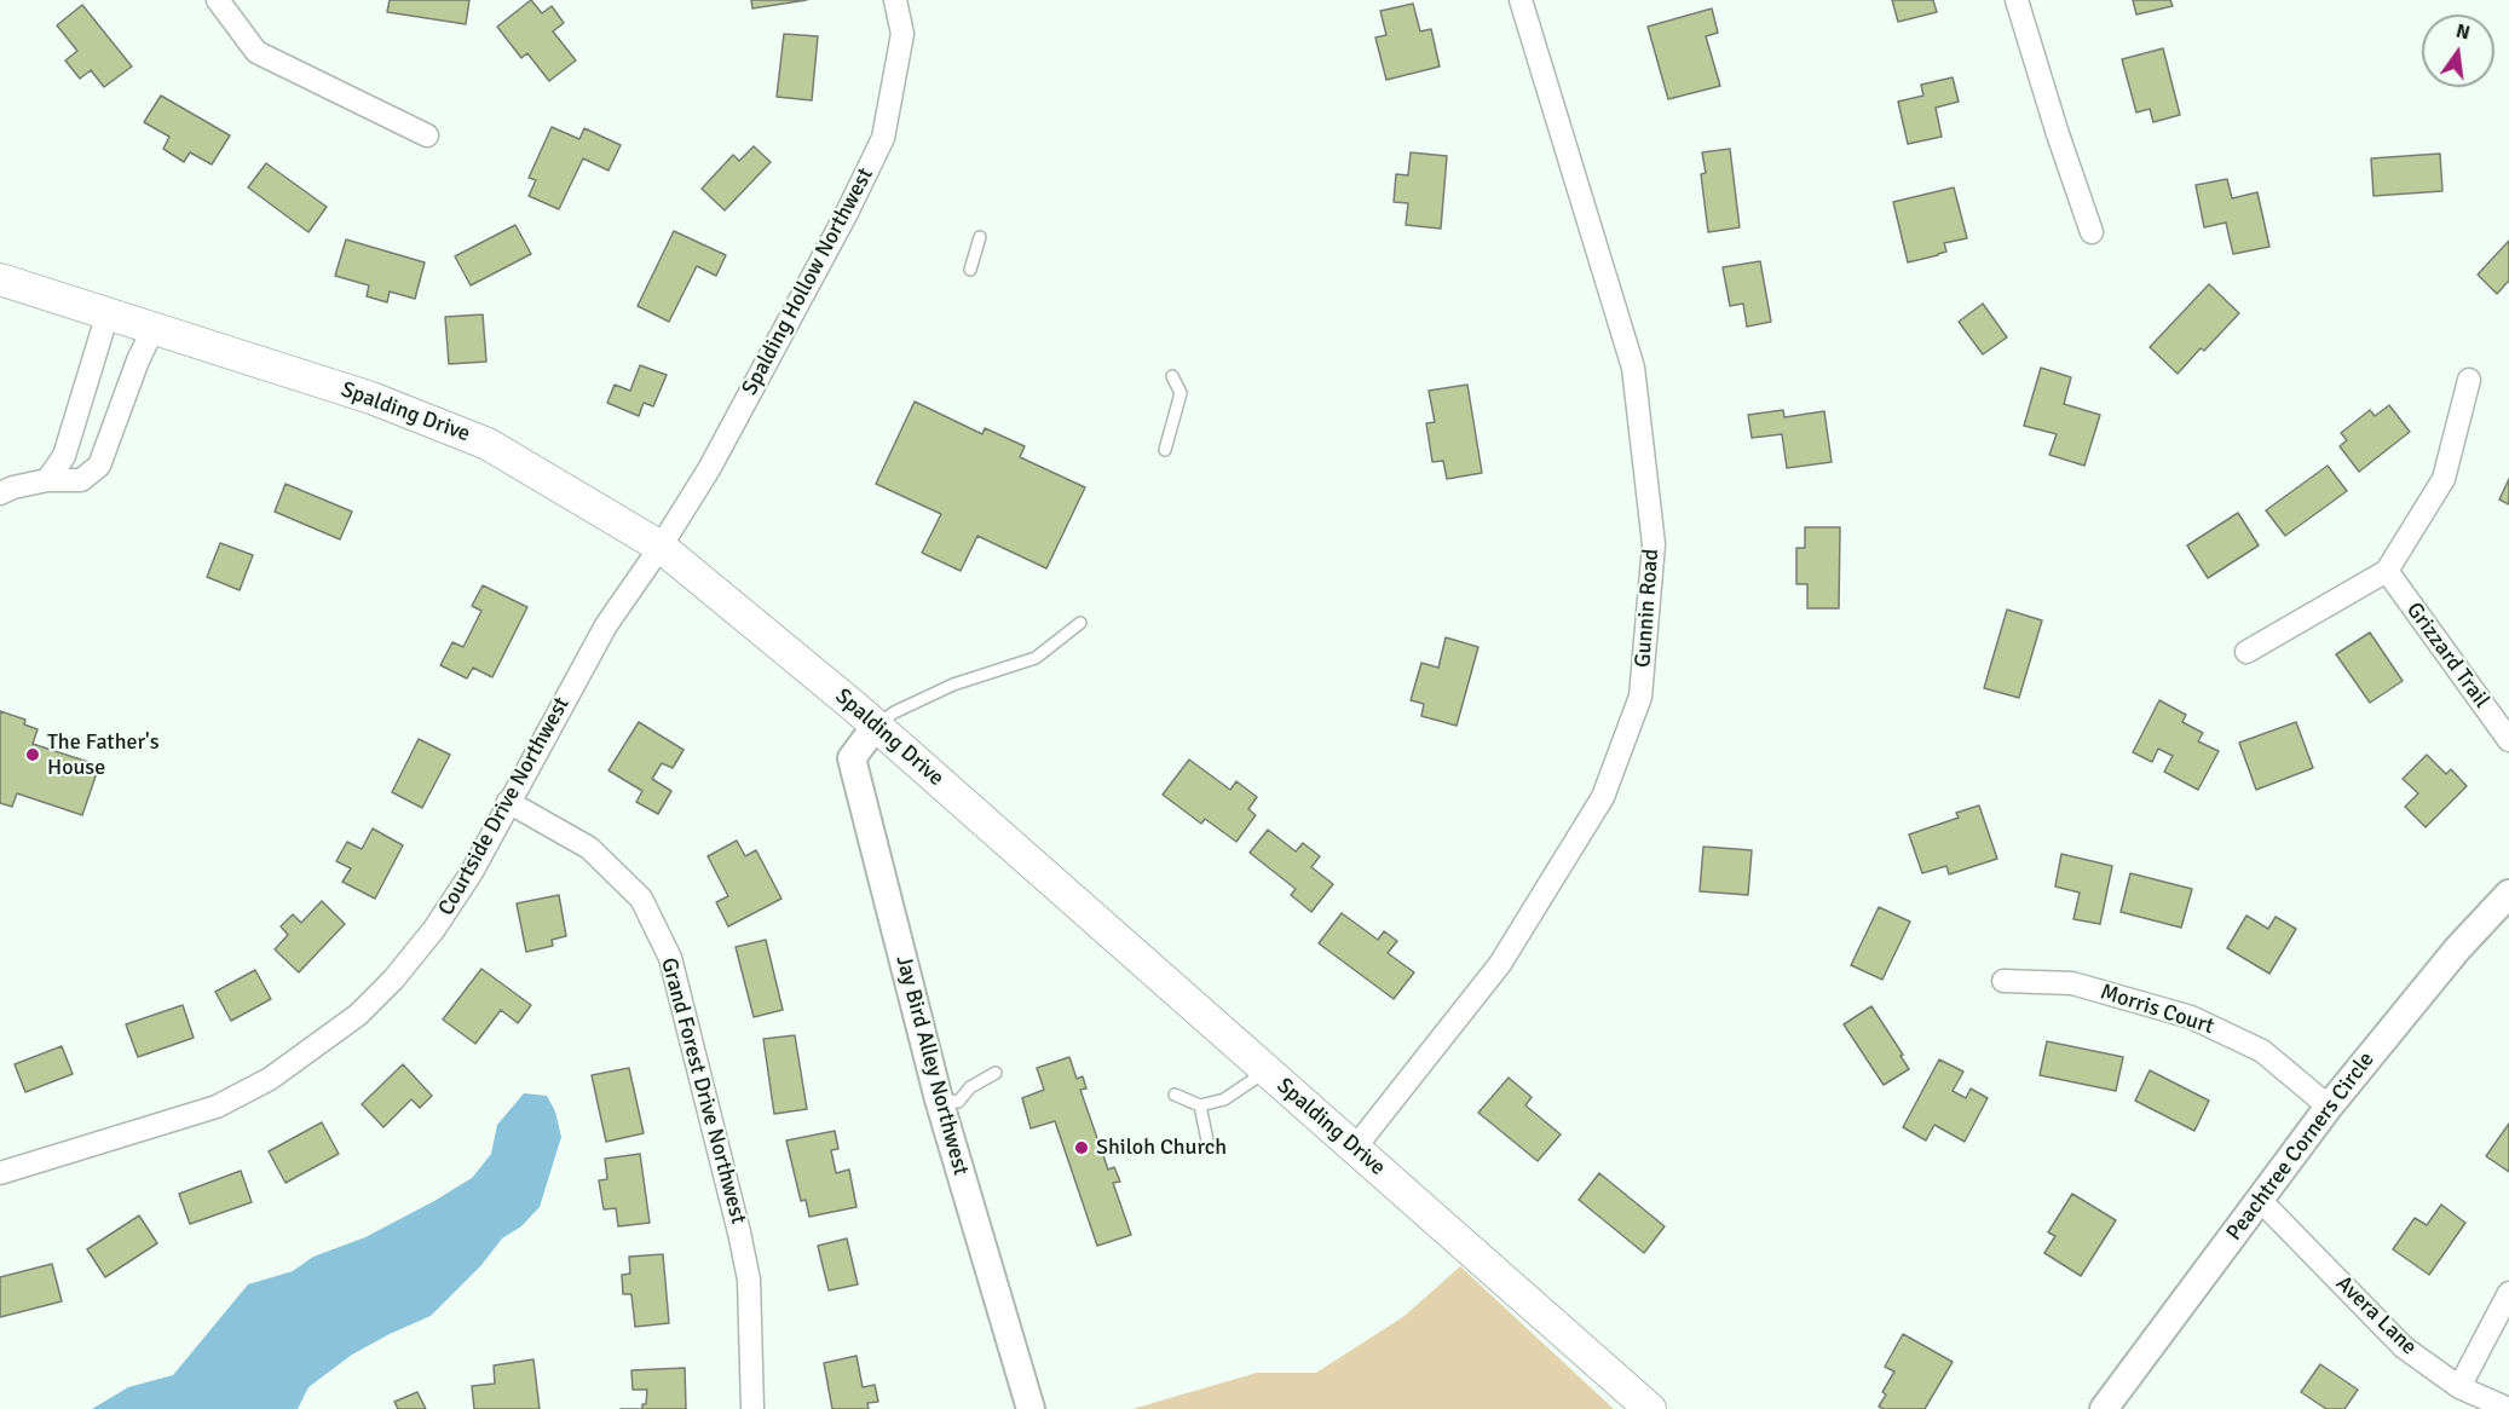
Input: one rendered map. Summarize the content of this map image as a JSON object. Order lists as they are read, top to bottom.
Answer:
{
  "streets": {
    "main road": ["Spalding Drive"],
    "street": [
      "Spalding Hollow Northwest",
      "Gunnin Road",
      "Grizzard Trail",
      "Courtside Drive Northwest",
      "Morris Court",
      "Jay Bird Alley Northwest",
      "Grand Forest Drive Northwest",
      "Peachtree Corners Circle",
      "Avera Lane"
    ]
  },
  "crossings": [
    ["Spalding Hollow Northwest", "Spalding Drive"],
    ["Spalding Hollow Northwest", "Courtside Drive Northwest"],
    ["Spalding Drive", "Gunnin Road"],
    ["Spalding Drive", "Courtside Drive Northwest"],
    ["Spalding Drive", "Jay Bird Alley Northwest"],
    ["Courtside Drive Northwest", "Grand Forest Drive Northwest"],
    ["Morris Court", "Peachtree Corners Circle"],
    ["Peachtree Corners Circle", "Avera Lane"]
  ],
  "places": ["The Father's House", "Shiloh Church"],
  "north": "top"
}
